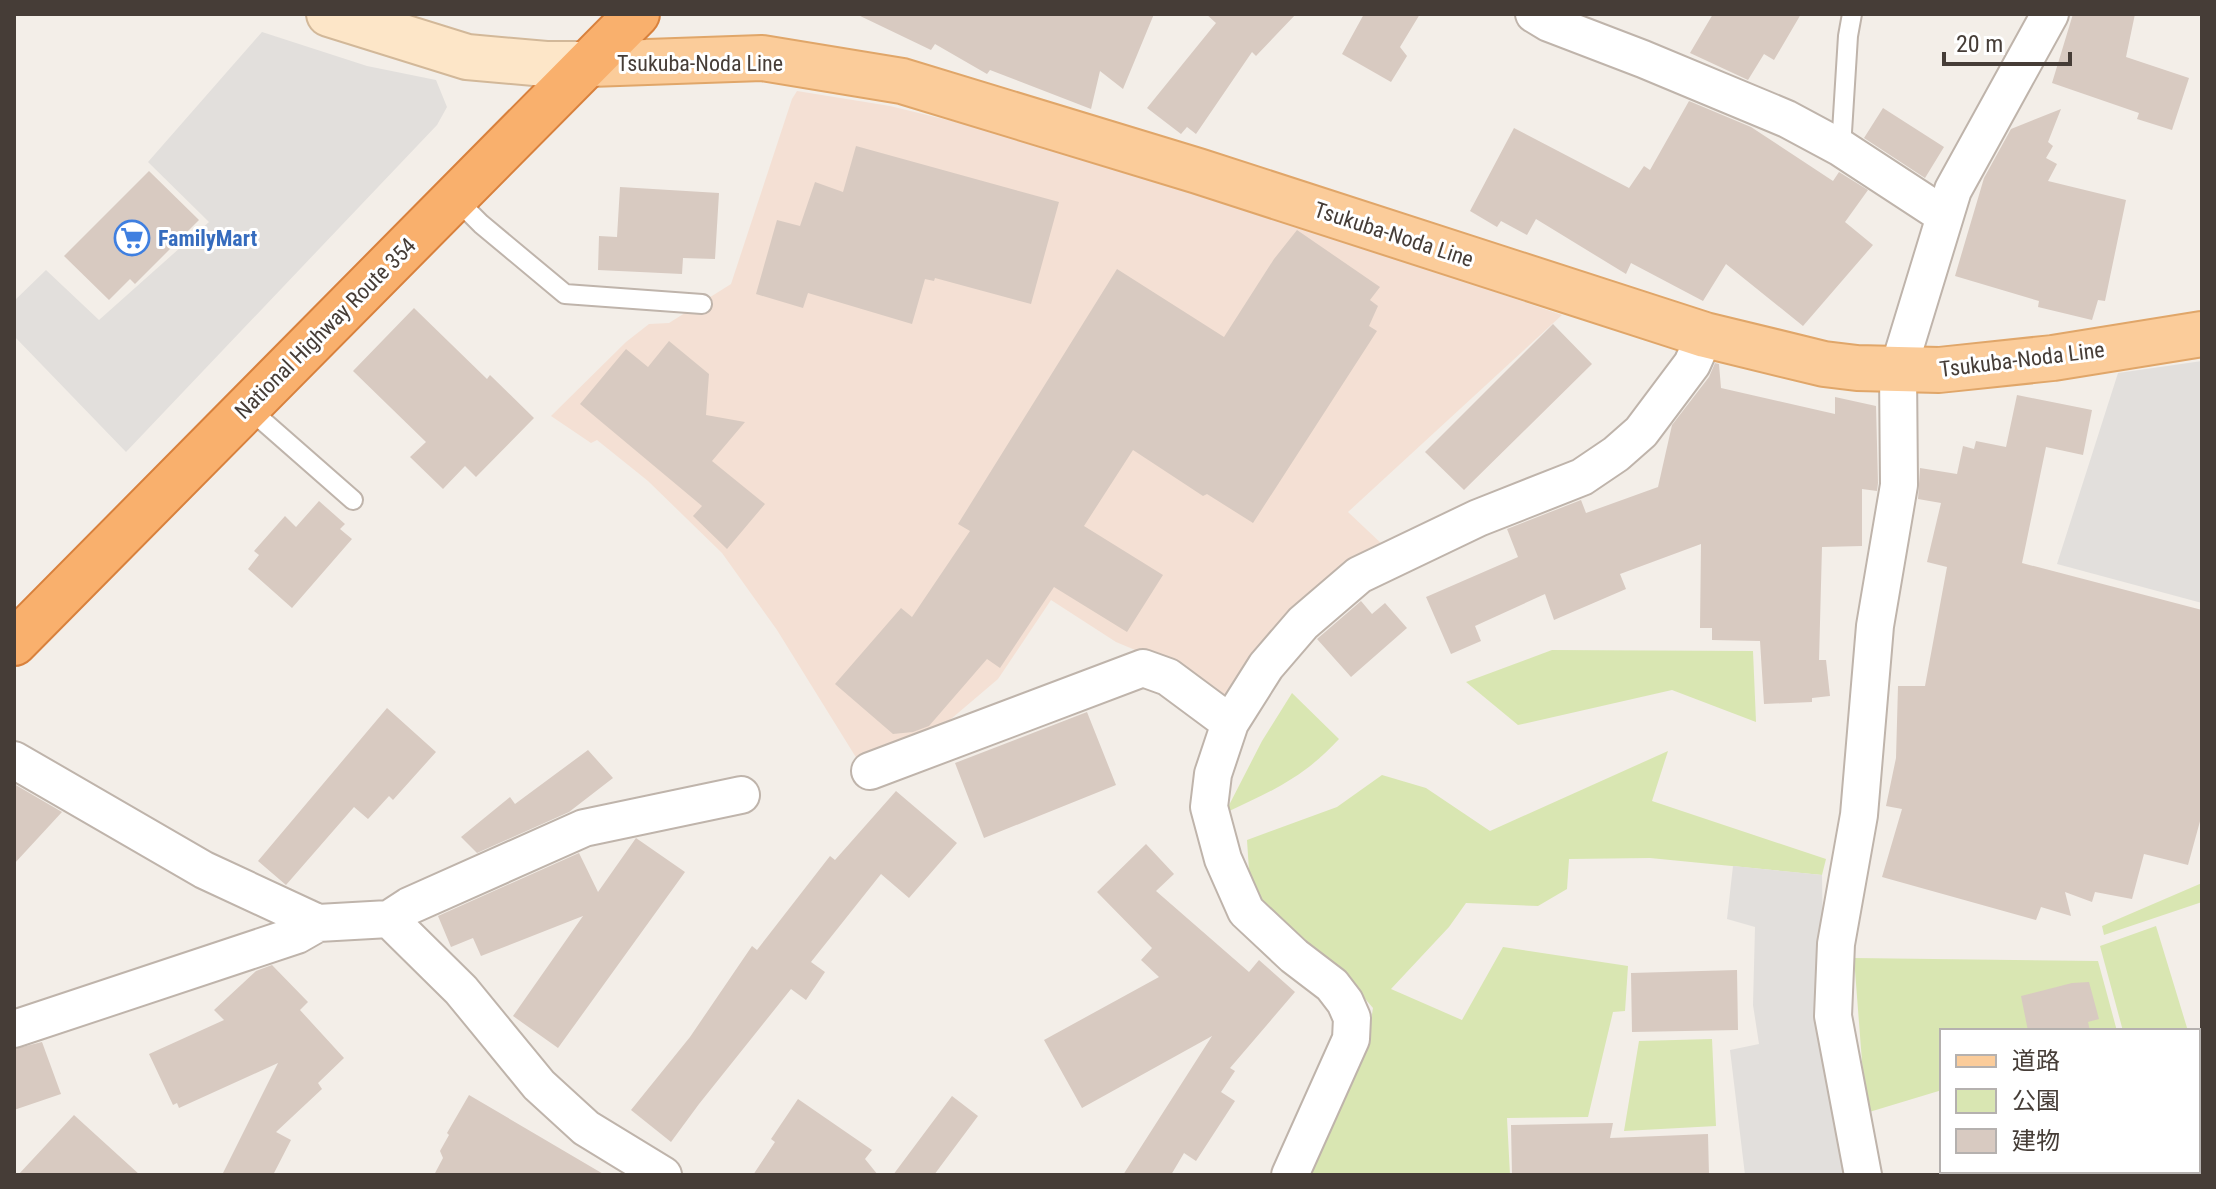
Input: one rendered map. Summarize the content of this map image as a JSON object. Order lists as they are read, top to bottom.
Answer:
{
  "streets": {
    "highway": ["National Highway Route 354"],
    "main road": ["Tsukuba-Noda Line"]
  },
  "crossings": [
    ["Tsukuba-Noda Line", "National Highway Route 354"]
  ],
  "places": {
    "supermarket": ["FamilyMart"]
  },
  "legend": ["道路", "公園", "建物"],
  "scale_bar": "20 m"
}
